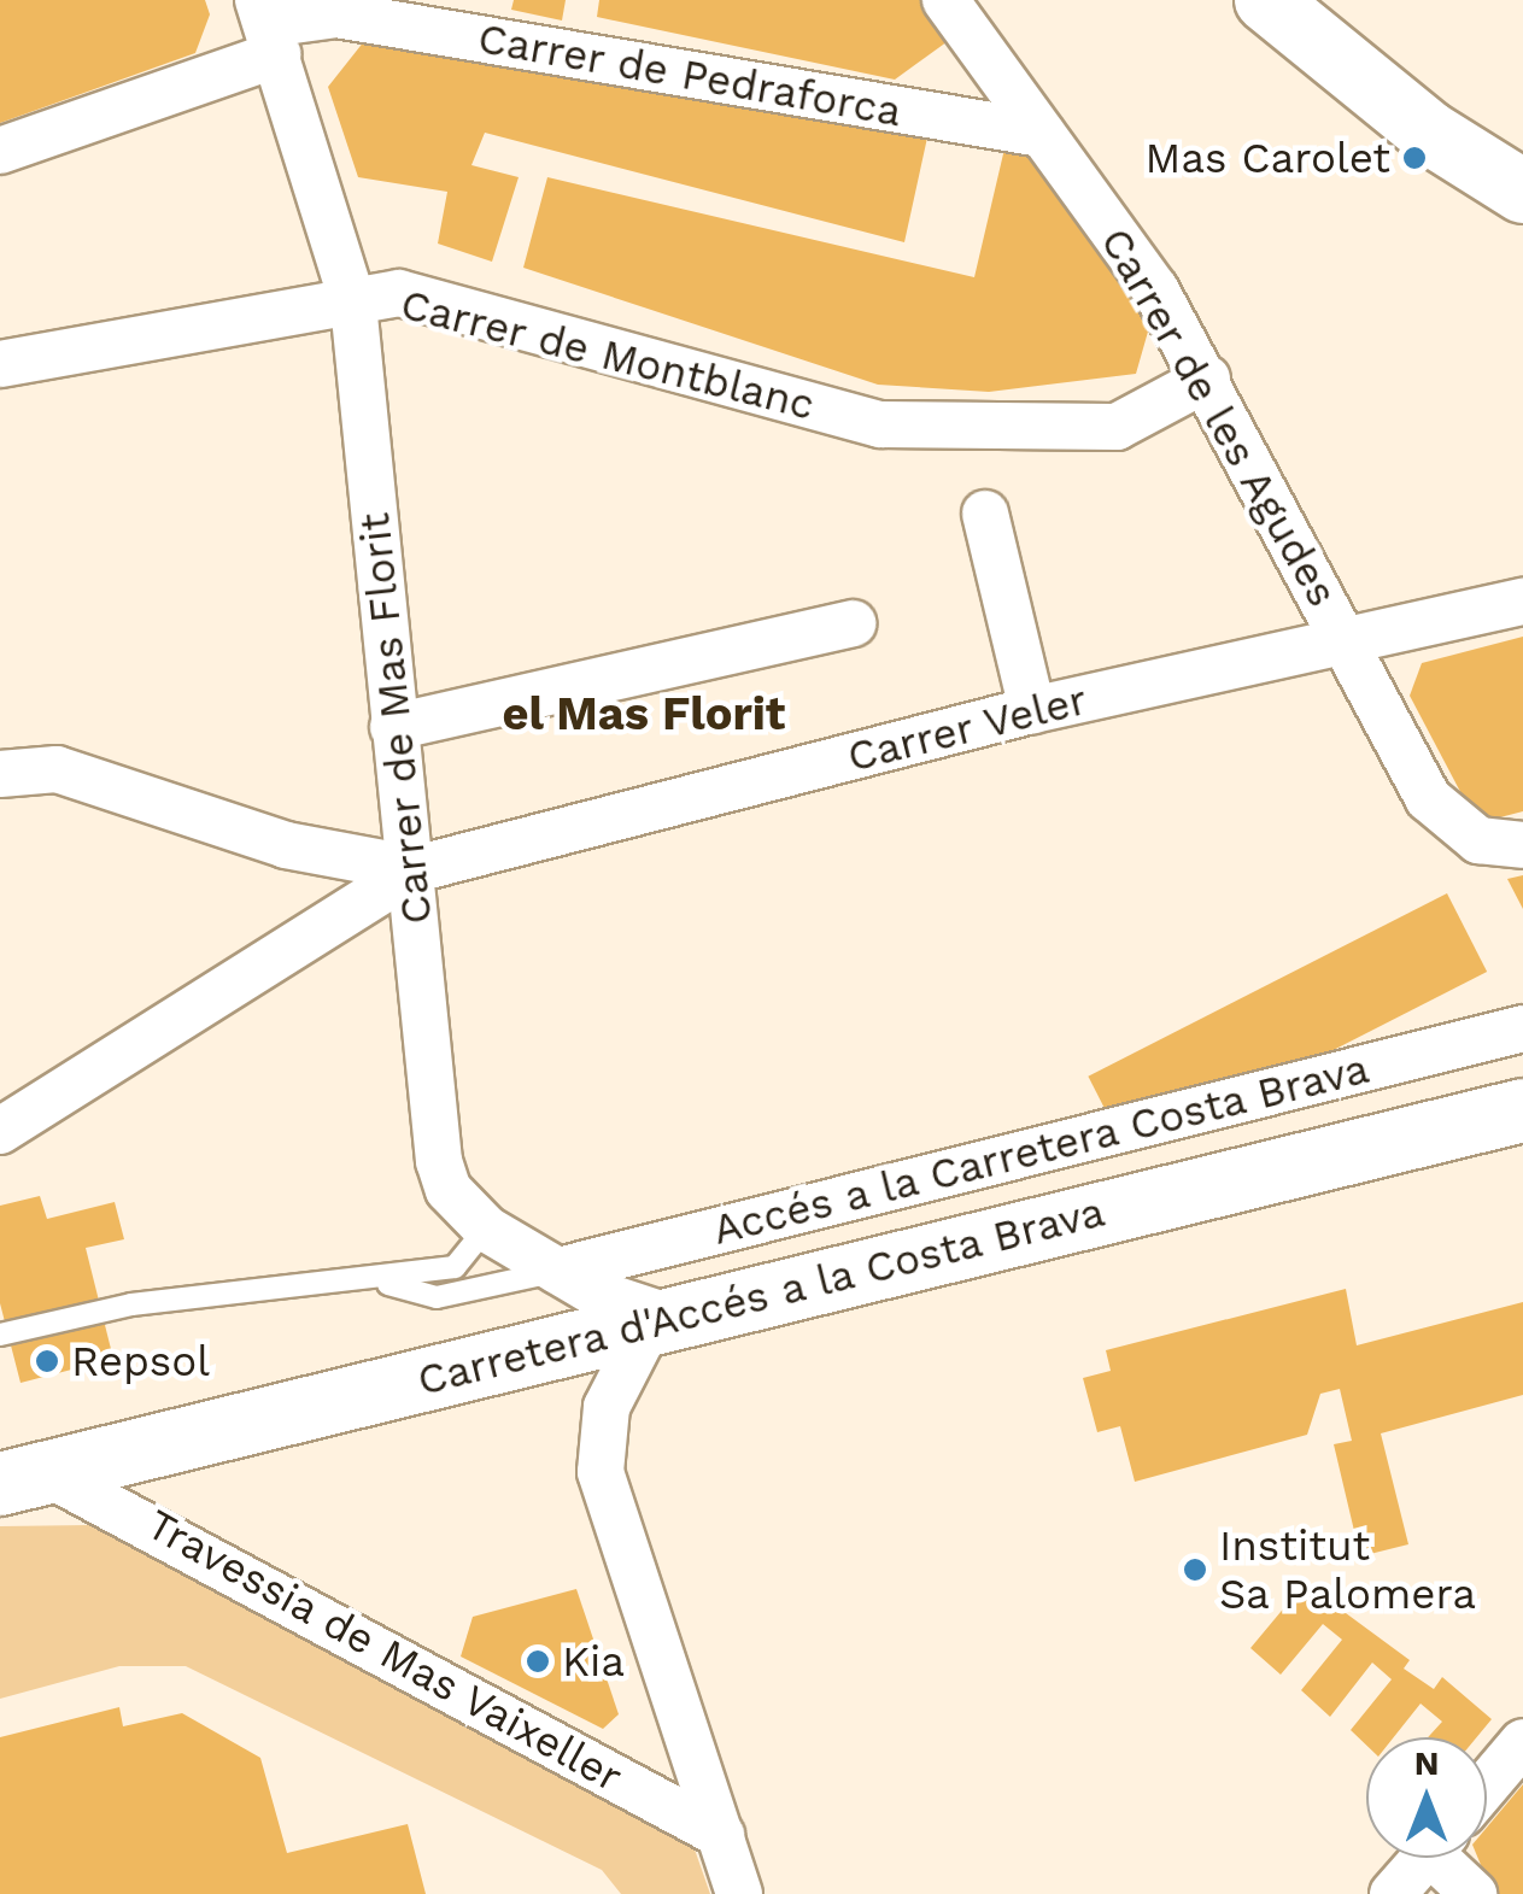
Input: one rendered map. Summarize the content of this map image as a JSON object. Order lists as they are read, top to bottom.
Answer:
{
  "streets": {
    "main road": ["Carretera d'Accés a la Costa Brava"],
    "street": [
      "Carrer de Pedraforca",
      "Carrer de Montblanc",
      "Carrer de les Agudes",
      "Carrer de Mas Florit",
      "Carrer Veler",
      "Accés a la Carretera Costa Brava",
      "Travessia de Mas Vaixeller"
    ]
  },
  "crossings": [
    ["Carrer de Pedraforca", "Carrer de les Agudes"],
    ["Carrer de Pedraforca", "Carrer de Mas Florit"],
    ["Carrer de Montblanc", "Carrer de les Agudes"],
    ["Carrer de Montblanc", "Carrer de Mas Florit"],
    ["Carrer de les Agudes", "Carrer Veler"],
    ["Carrer de Mas Florit", "Carrer Veler"],
    ["Carrer de Mas Florit", "Accés a la Carretera Costa Brava"],
    ["Carrer de Mas Florit", "Carretera d'Accés a la Costa Brava"],
    ["Carretera d'Accés a la Costa Brava", "Travessia de Mas Vaixeller"]
  ],
  "districts": ["el Mas Florit"],
  "places": [
    "Mas Carolet",
    "Repsol",
    "Institut Sa Palomera",
    "Kia"
  ],
  "north": "top"
}
